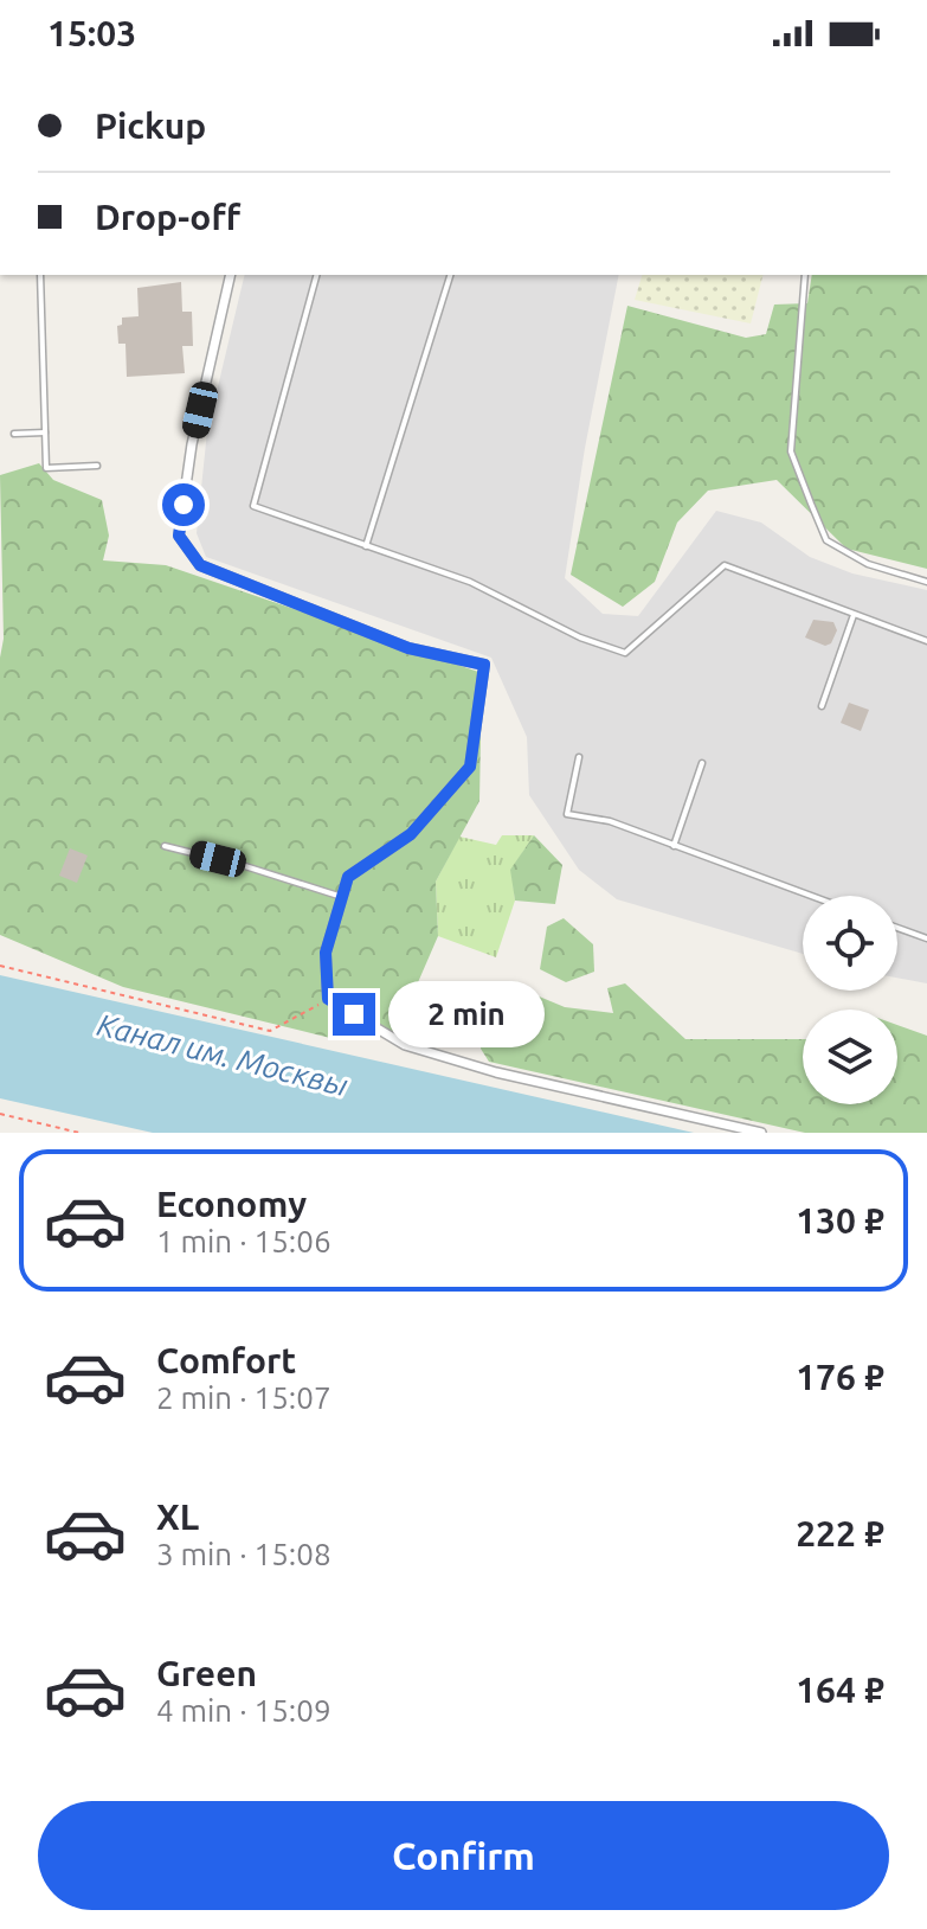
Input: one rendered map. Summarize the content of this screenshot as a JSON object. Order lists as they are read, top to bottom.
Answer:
{
  "water": ["Канал им. Москвы"],
  "page": {
    "status": "15:03",
    "banner": ["Pickup", "Drop-off"],
    "bubble": "2 min",
    "list": [
      {
        "name": "Economy",
        "note": "1 min · 15:06",
        "value": "130 ₽"
      },
      {
        "name": "Comfort",
        "note": "2 min · 15:07",
        "value": "176 ₽"
      },
      {
        "name": "XL",
        "note": "3 min · 15:08",
        "value": "222 ₽"
      },
      {
        "name": "Green",
        "note": "4 min · 15:09",
        "value": "164 ₽"
      }
    ],
    "buttons": "Confirm"
  }
}
